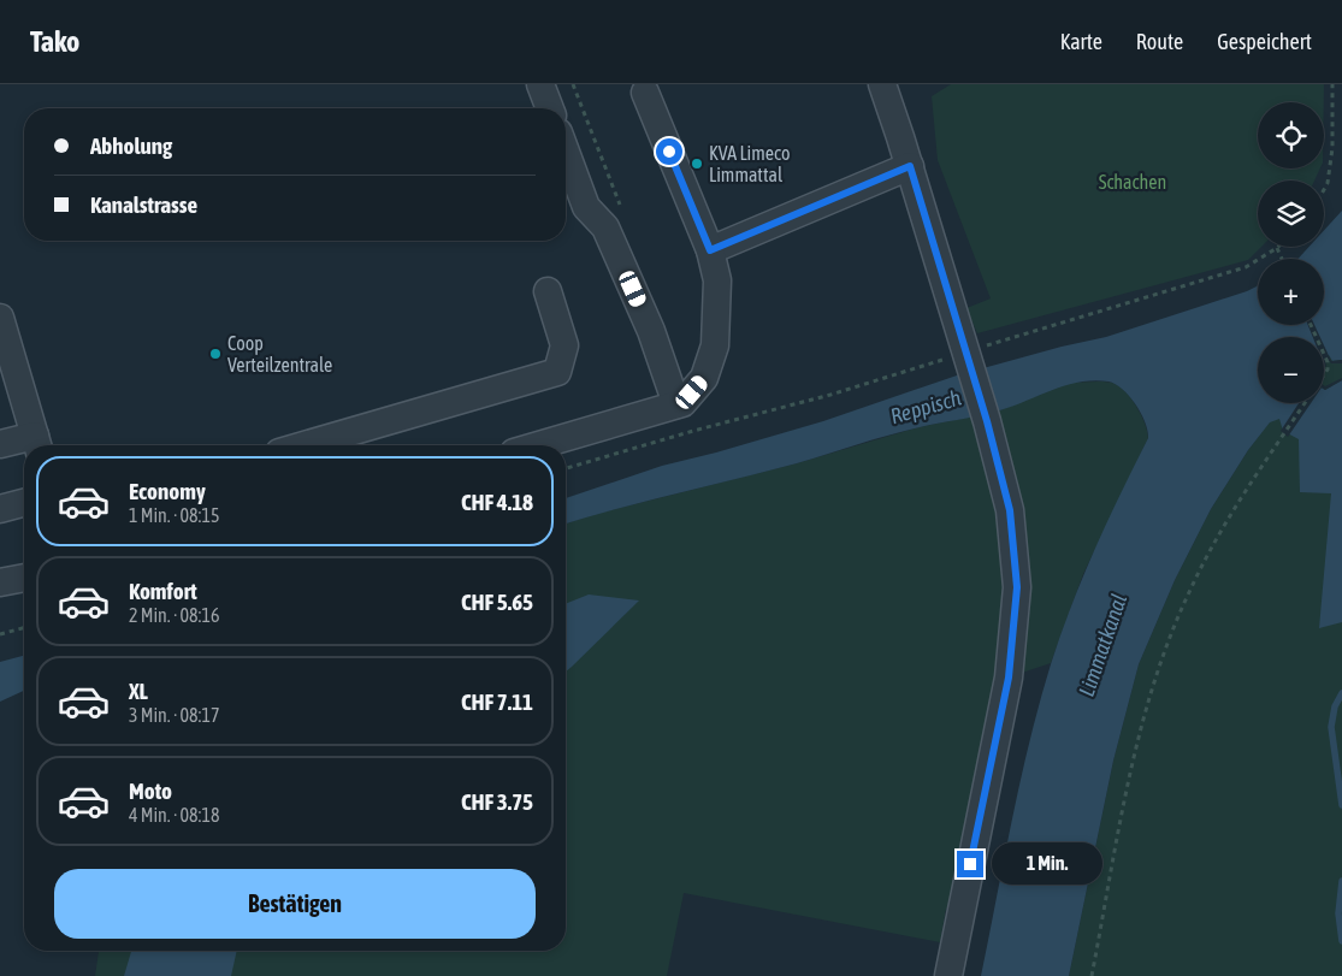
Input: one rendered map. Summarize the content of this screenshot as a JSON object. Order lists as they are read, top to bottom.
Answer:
{
  "water": ["Reppisch", "Limmatkanal"],
  "parks": ["Schachen"],
  "places": ["KVA Limeco Limmattal", "Coop Verteilzentrale"],
  "page": {
    "header": "Tako",
    "nav": ["Karte", "Route", "Gespeichert"],
    "map_buttons": ["+", "−"],
    "banner": ["Abholung", "Kanalstrasse"],
    "list": [
      {
        "name": "Economy",
        "note": "1 Min. · 08:15",
        "value": "CHF 4.18"
      },
      {
        "name": "Komfort",
        "note": "2 Min. · 08:16",
        "value": "CHF 5.65"
      },
      {
        "name": "XL",
        "note": "3 Min. · 08:17",
        "value": "CHF 7.11"
      },
      {
        "name": "Moto",
        "note": "4 Min. · 08:18",
        "value": "CHF 3.75"
      }
    ],
    "bubble": "1 Min.",
    "buttons": "Bestätigen"
  }
}
